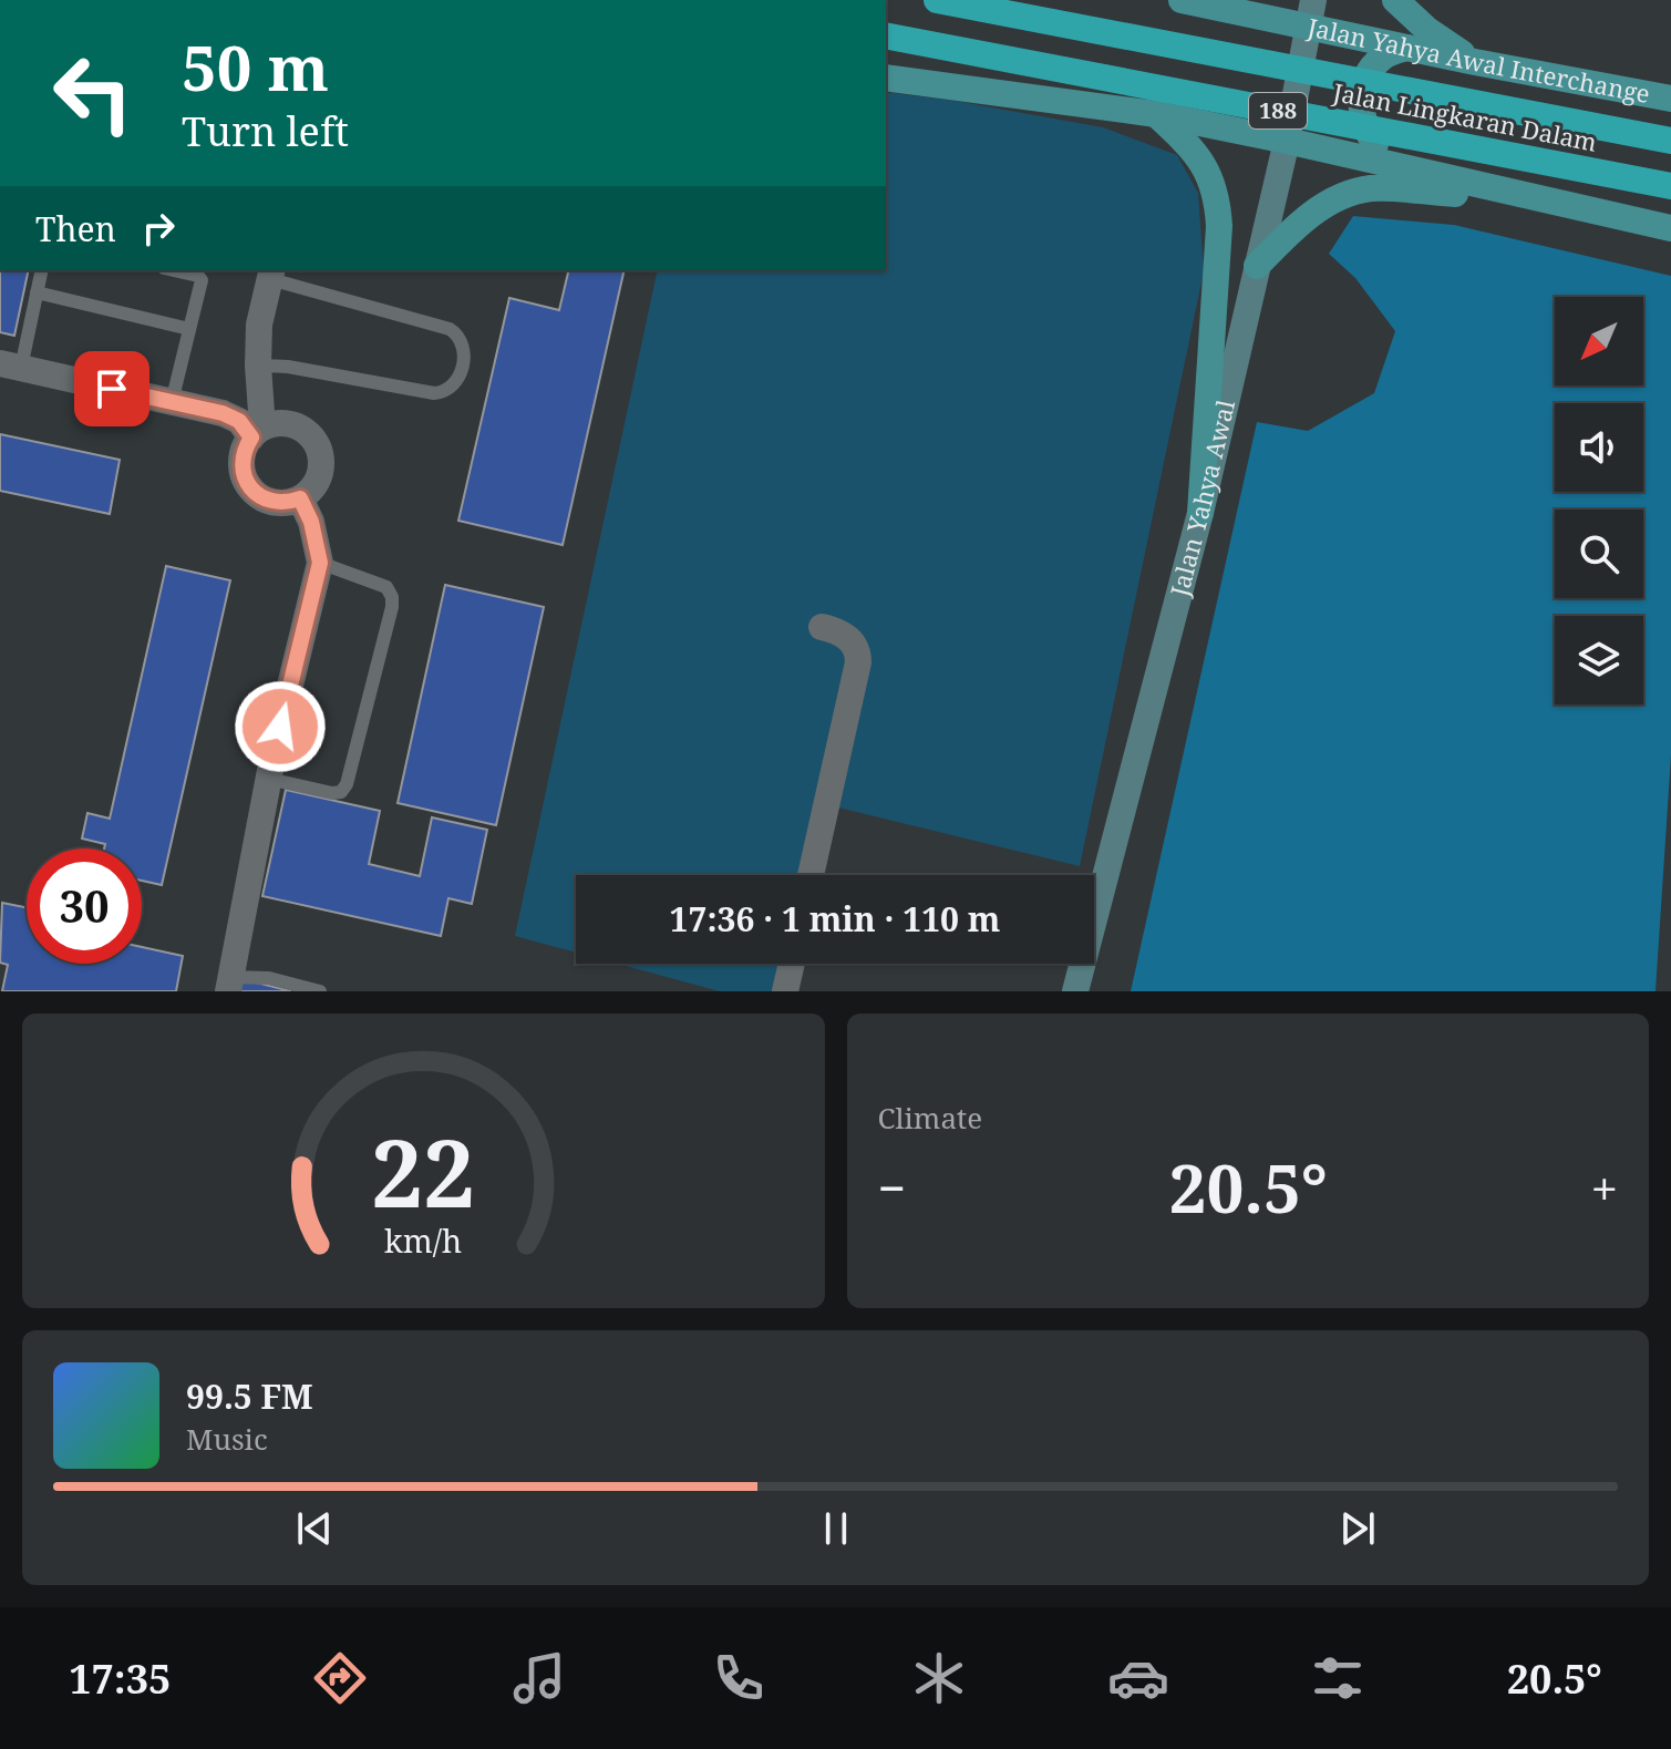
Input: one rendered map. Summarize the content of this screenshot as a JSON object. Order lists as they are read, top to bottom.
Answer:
{
  "streets": {
    "highway": ["188", "Jalan Lingkaran Dalam"],
    "main road": ["Jalan Yahya Awal Interchange", "Jalan Yahya Awal"]
  },
  "crossings": [
    ["Jalan Yahya Awal Interchange", "Jalan Yahya Awal"]
  ],
  "north": "bottom left",
  "page": {
    "turn": ["50 m", "Turn left"],
    "then": "Then",
    "limit": "30",
    "trip": "17:36 · 1 min · 110 m",
    "tile": "Climate",
    "heat": ["−", "20.5°", "+"],
    "song": ["99.5 FM", "Music"],
    "tabs": ["17:35", "20.5°"],
    "gauge": ["22", "km/h"]
  }
}
